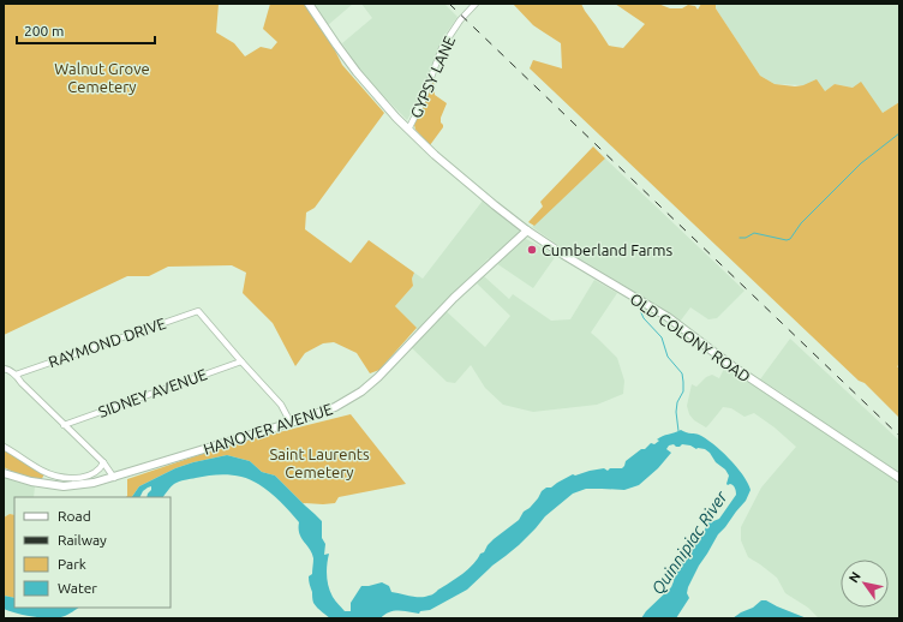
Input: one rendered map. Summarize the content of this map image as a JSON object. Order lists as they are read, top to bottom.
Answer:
{
  "streets": {
    "main road": ["OLD COLONY ROAD", "HANOVER AVENUE"],
    "street": ["GYPSY LANE", "RAYMOND DRIVE", "SIDNEY AVENUE"]
  },
  "crossings": [
    ["GYPSY LANE", "OLD COLONY ROAD"],
    ["OLD COLONY ROAD", "HANOVER AVENUE"],
    ["RAYMOND DRIVE", "SIDNEY AVENUE"]
  ],
  "water": ["Quinnipiac River"],
  "parks": ["Walnut Grove Cemetery", "Saint Laurents Cemetery"],
  "places": ["Cumberland Farms"],
  "legend": [
    "Road",
    "Railway",
    "Park",
    "Water"
  ],
  "scale_bar": "200 m",
  "north": "top left"
}
